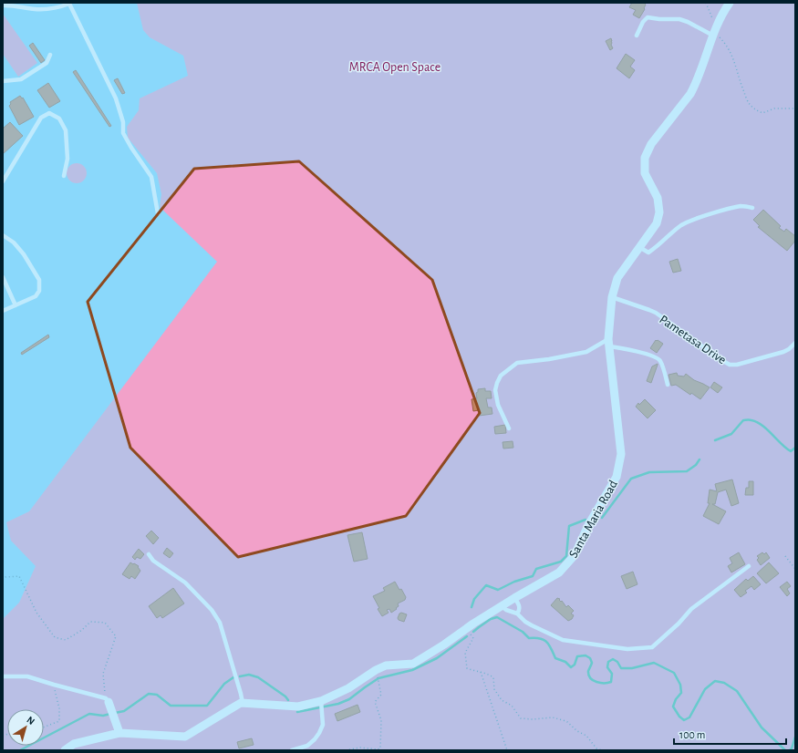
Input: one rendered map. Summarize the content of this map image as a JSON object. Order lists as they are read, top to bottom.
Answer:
{
  "streets": {
    "street": ["Santa Maria Road"],
    "lane": ["Pametasa Drive"]
  },
  "crossings": [
    ["Pametasa Drive", "Santa Maria Road"]
  ],
  "parks": ["MRCA Open Space"],
  "scale_bar": "100 m",
  "north": "top right"
}
